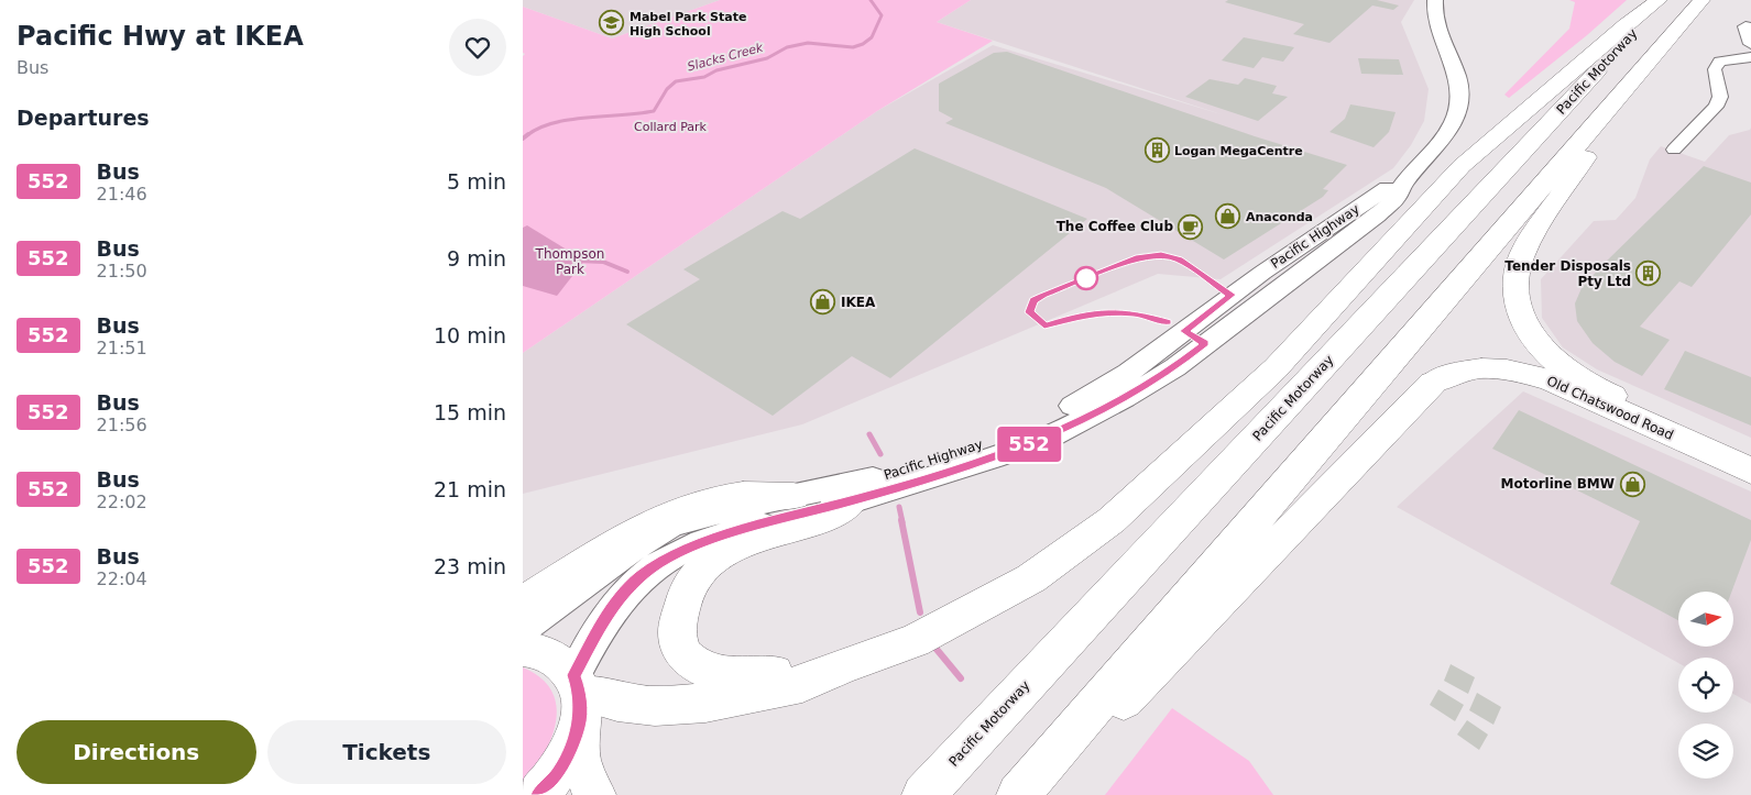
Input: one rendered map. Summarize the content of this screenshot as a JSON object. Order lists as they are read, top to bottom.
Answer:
{
  "streets": {
    "main road": ["Pacific Motorway", "Old Chatswood Road"],
    "street": ["Pacific Highway"]
  },
  "water": ["Slacks Creek"],
  "parks": ["Collard Park", "Thompson Park"],
  "places": {
    "school or university": ["Mabel Park State High School"],
    "building": ["Logan MegaCentre", "Tender Disposals Pty Ltd"],
    "shop": ["Anaconda", "IKEA", "Motorline BMW"],
    "cafe": ["The Coffee Club"]
  },
  "lines": ["bus line 552"],
  "north": "right",
  "page": {
    "heading": [
      ["Pacific Hwy at IKEA", "Bus"],
      "Departures"
    ],
    "on_map": "552",
    "list": [
      {
        "mark": "552",
        "name": "Bus",
        "note": "21:46",
        "value": "5 min"
      },
      {
        "mark": "552",
        "name": "Bus",
        "note": "21:50",
        "value": "9 min"
      },
      {
        "mark": "552",
        "name": "Bus",
        "note": "21:51",
        "value": "10 min"
      },
      {
        "mark": "552",
        "name": "Bus",
        "note": "21:56",
        "value": "15 min"
      },
      {
        "mark": "552",
        "name": "Bus",
        "note": "22:02",
        "value": "21 min"
      },
      {
        "mark": "552",
        "name": "Bus",
        "note": "22:04",
        "value": "23 min"
      }
    ],
    "buttons": ["Directions", "Tickets"]
  }
}
